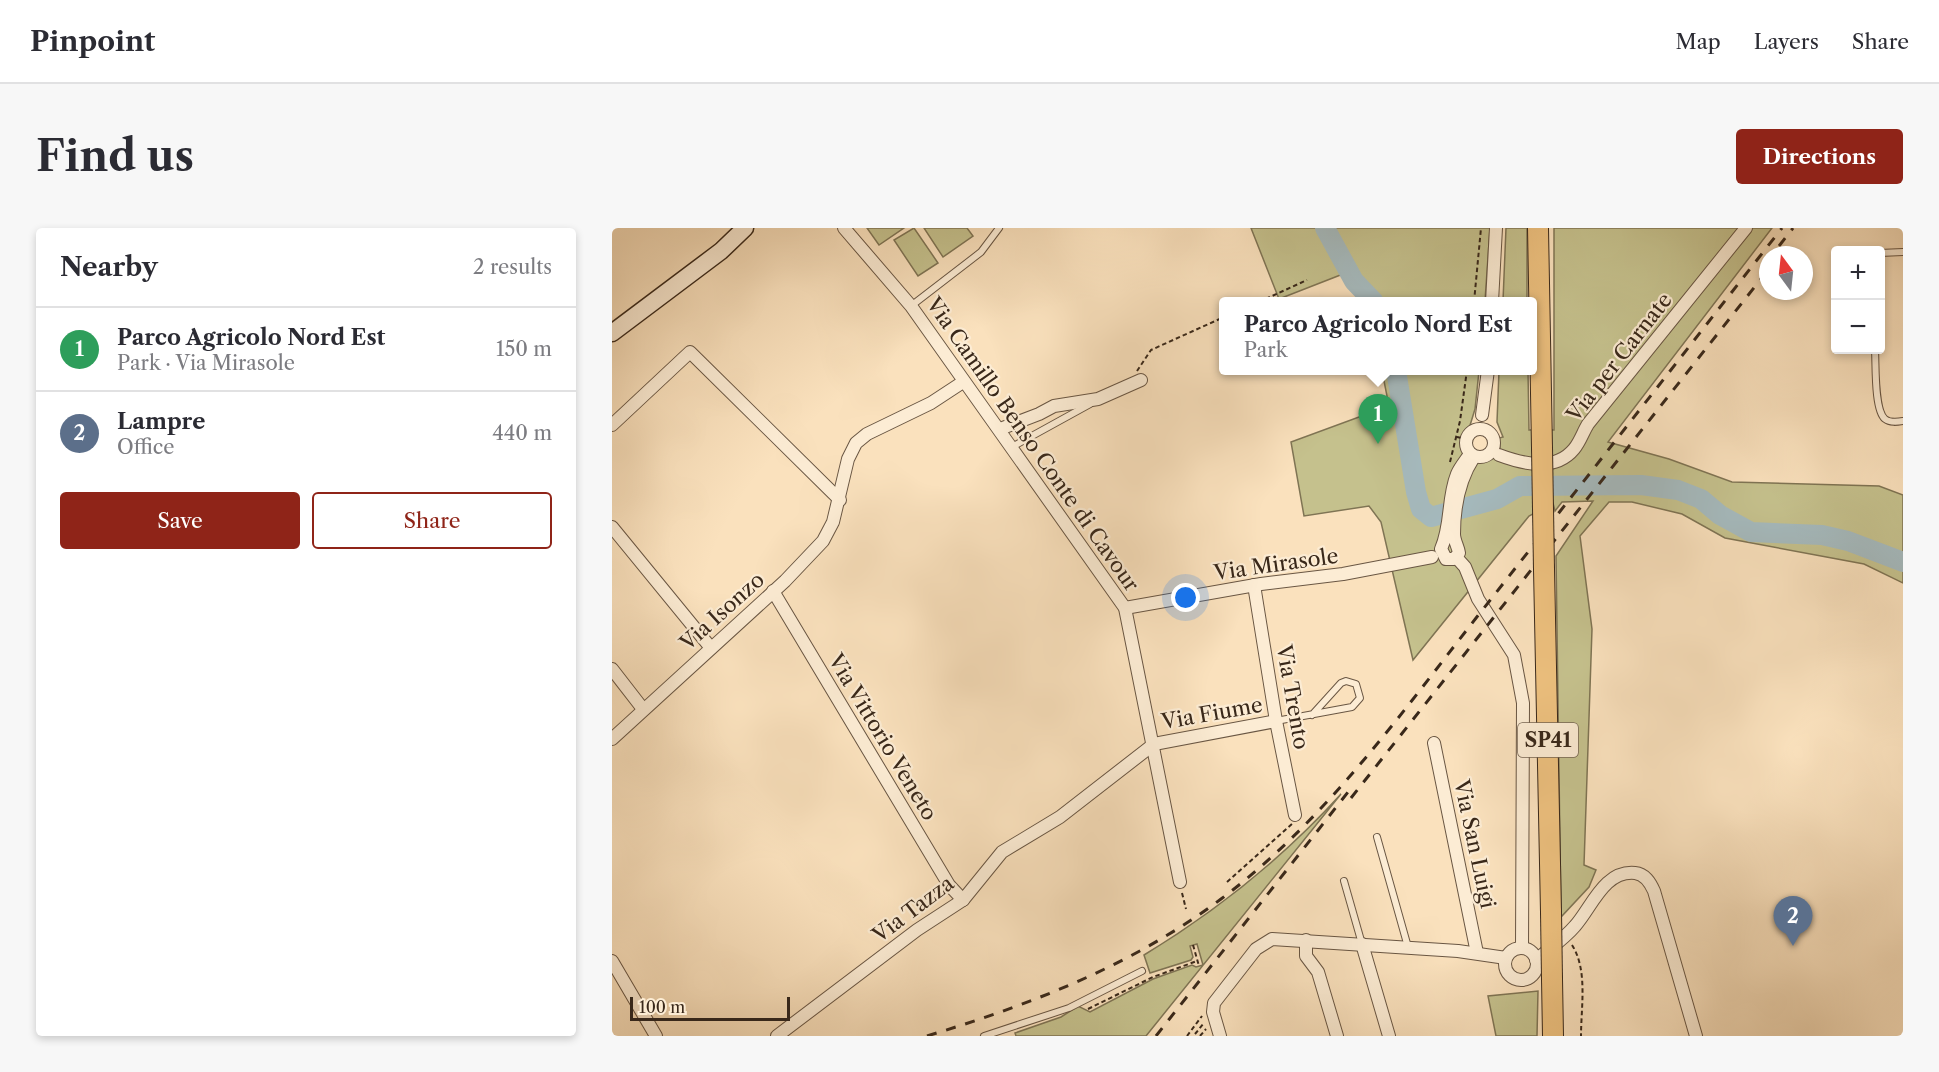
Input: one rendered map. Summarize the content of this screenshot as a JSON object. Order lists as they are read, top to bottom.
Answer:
{
  "streets": {
    "main road": ["SP41"],
    "street": [
      "Via per Carnate",
      "Via Camillo Benso Conte di Cavour",
      "Via Mirasole",
      "Via Isonzo",
      "Via Trento",
      "Via Fiume",
      "Via Vittorio Veneto",
      "Via San Luigi",
      "Via Tazza"
    ]
  },
  "crossings": [
    ["Via Camillo Benso Conte di Cavour", "Via Mirasole"],
    ["Via Camillo Benso Conte di Cavour", "Via Isonzo"],
    ["Via Camillo Benso Conte di Cavour", "Via Fiume"],
    ["Via Camillo Benso Conte di Cavour", "Via Tazza"],
    ["Via Mirasole", "Via Trento"],
    ["Via Isonzo", "Via Vittorio Veneto"],
    ["Via Trento", "Via Fiume"],
    ["Via Fiume", "Via Tazza"],
    ["Via Vittorio Veneto", "Via Tazza"]
  ],
  "scale_bar": "100 m",
  "north": "top",
  "page": {
    "header": "Pinpoint",
    "nav": ["Map", "Layers", "Share"],
    "buttons": [
      "Directions",
      ["Save", "Share"]
    ],
    "title": "Find us",
    "heading": ["Nearby", "2 results"],
    "map_buttons": ["+", "−"],
    "popup": ["Parco Agricolo Nord Est", "Park"],
    "list": [
      {
        "mark": "1",
        "name": "Parco Agricolo Nord Est",
        "note": "Park · Via Mirasole",
        "value": "150 m"
      },
      {
        "mark": "2",
        "name": "Lampre",
        "note": "Office",
        "value": "440 m"
      }
    ],
    "pins": ["1", "2"],
    "scale": "100 m"
  }
}
